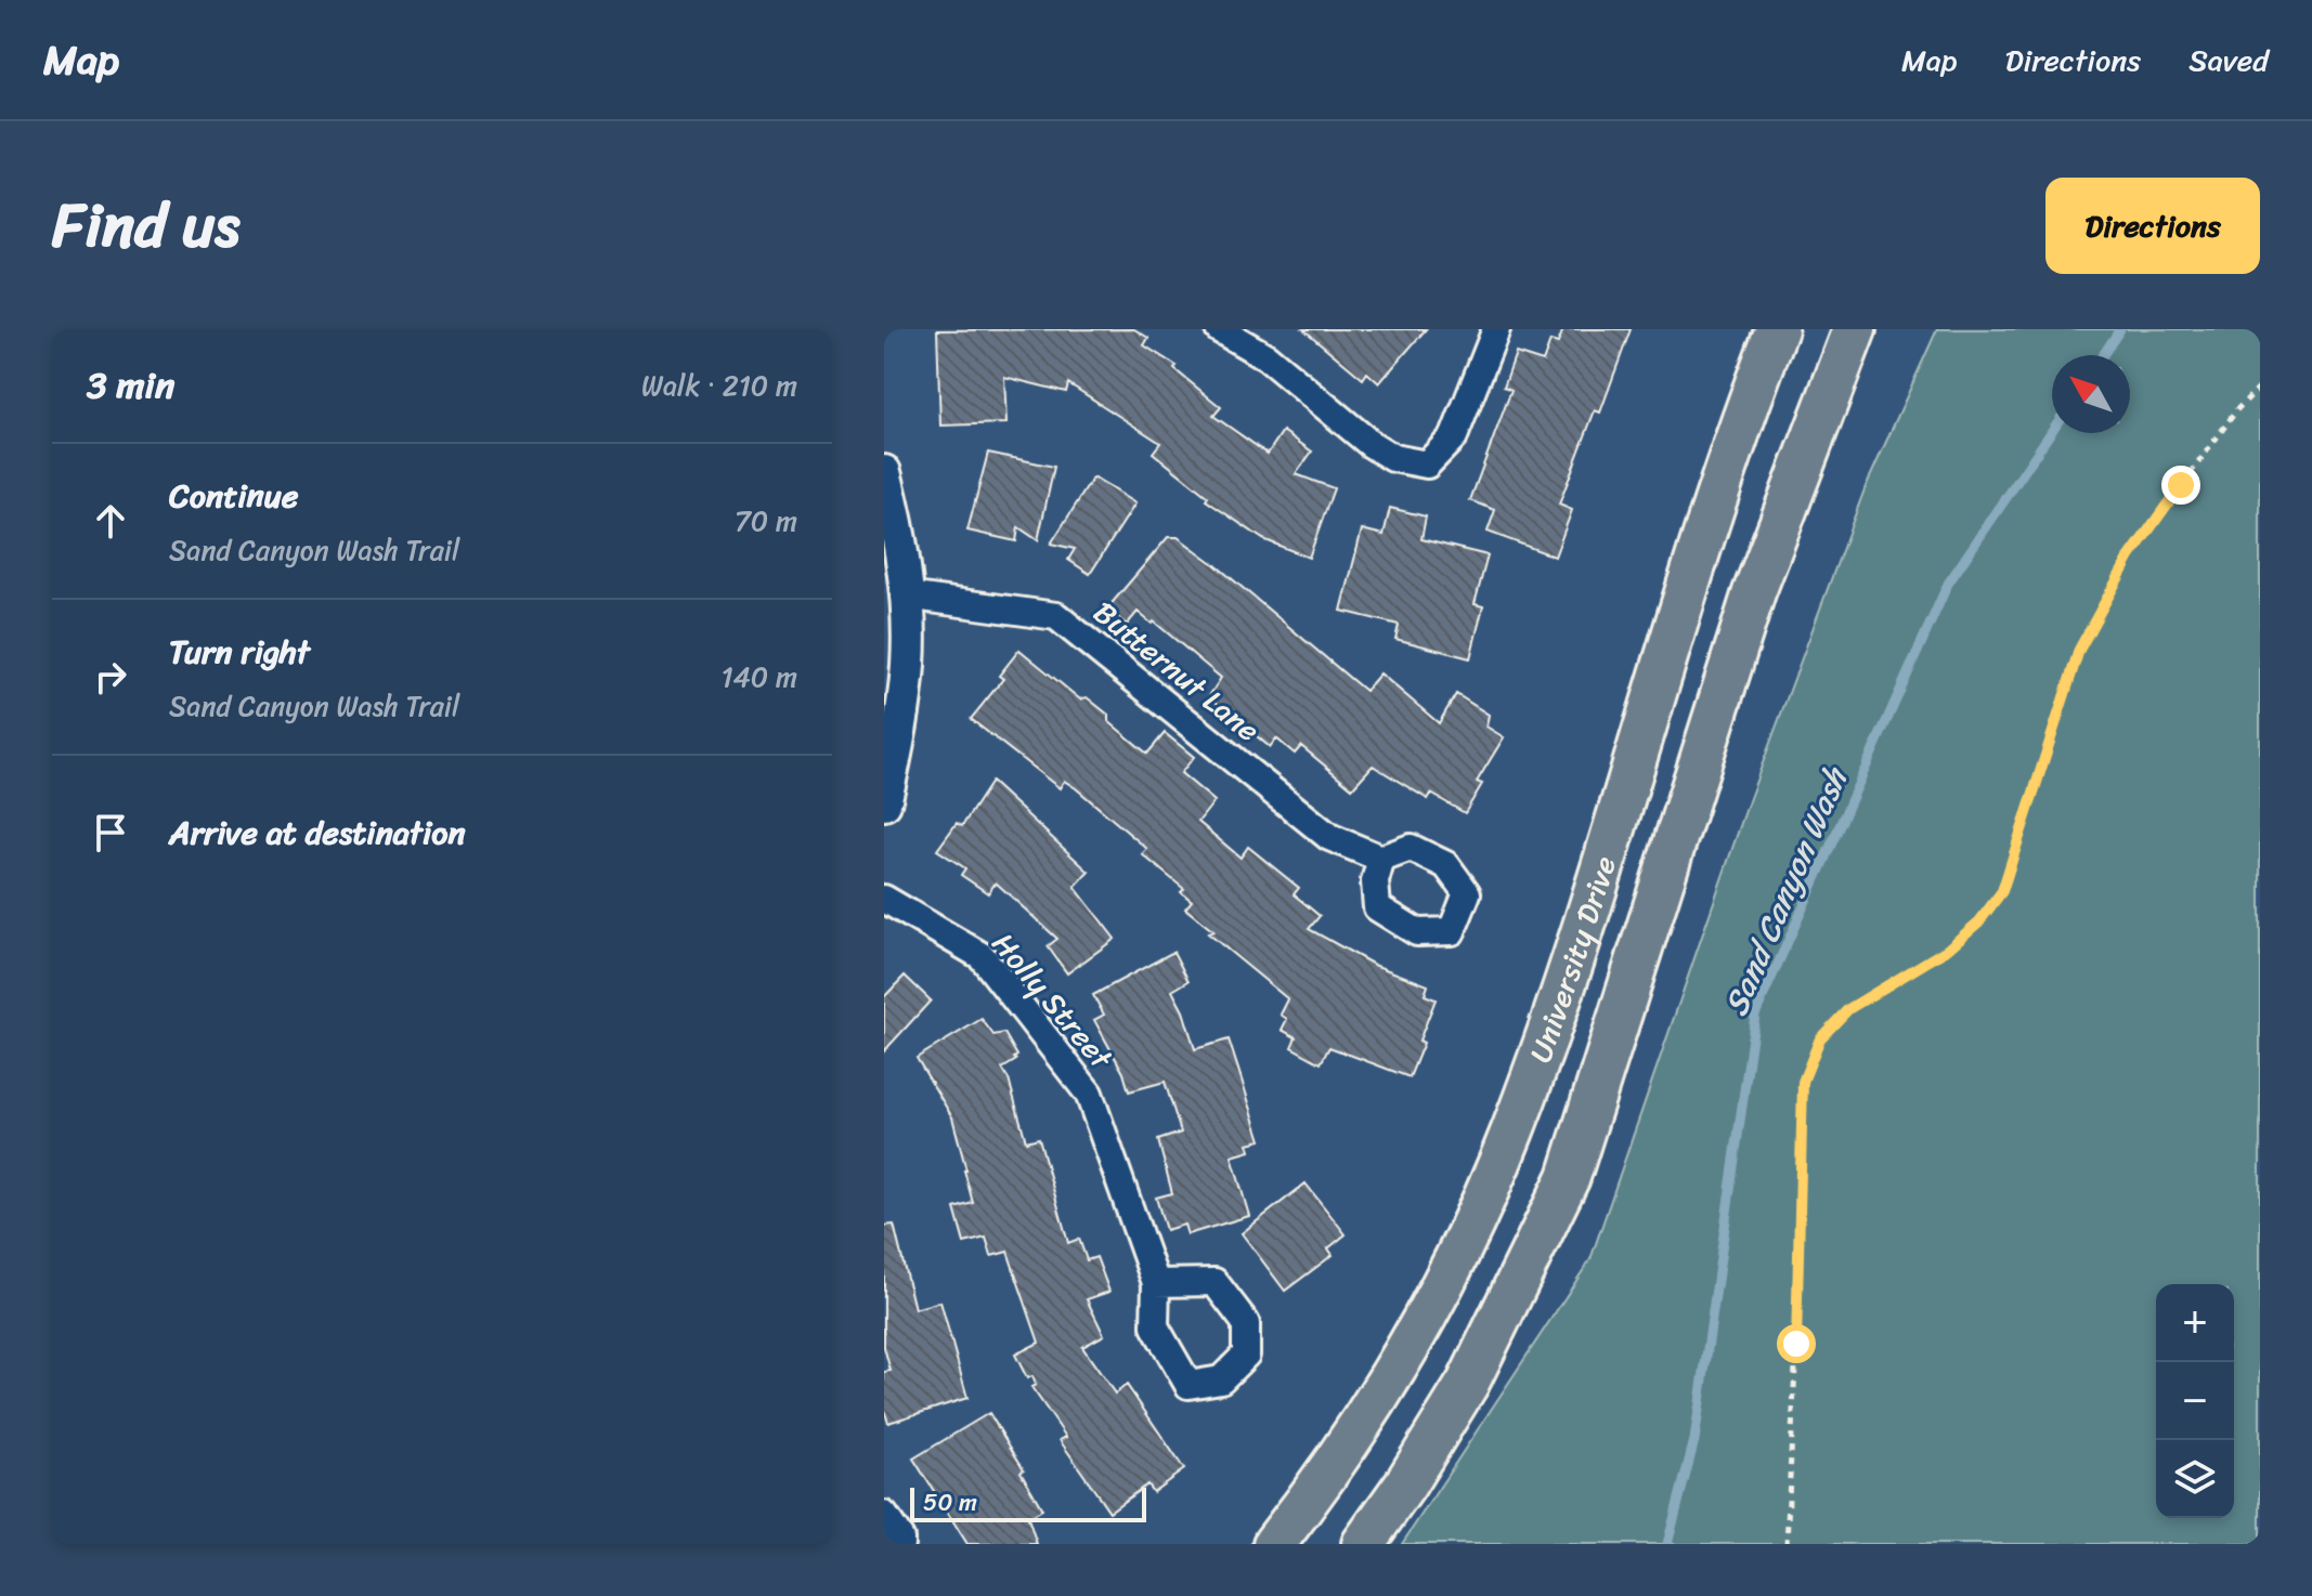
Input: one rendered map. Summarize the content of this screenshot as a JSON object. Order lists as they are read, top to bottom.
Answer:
{
  "streets": {
    "main road": ["University Drive"],
    "street": ["Butternut Lane", "Holly Street"]
  },
  "water": ["Sand Canyon Wash"],
  "scale_bar": "50 m",
  "north": "top left",
  "page": {
    "header": "Map",
    "nav": ["Map", "Directions", "Saved"],
    "title": "Find us",
    "buttons": "Directions",
    "heading": ["3 min", "Walk · 210 m"],
    "list": [
      ["Continue", "Sand Canyon Wash Trail", "70 m"],
      ["Turn right", "Sand Canyon Wash Trail", "140 m"],
      "Arrive at destination"
    ],
    "map_buttons": ["+", "−"],
    "scale": "50 m"
  }
}
